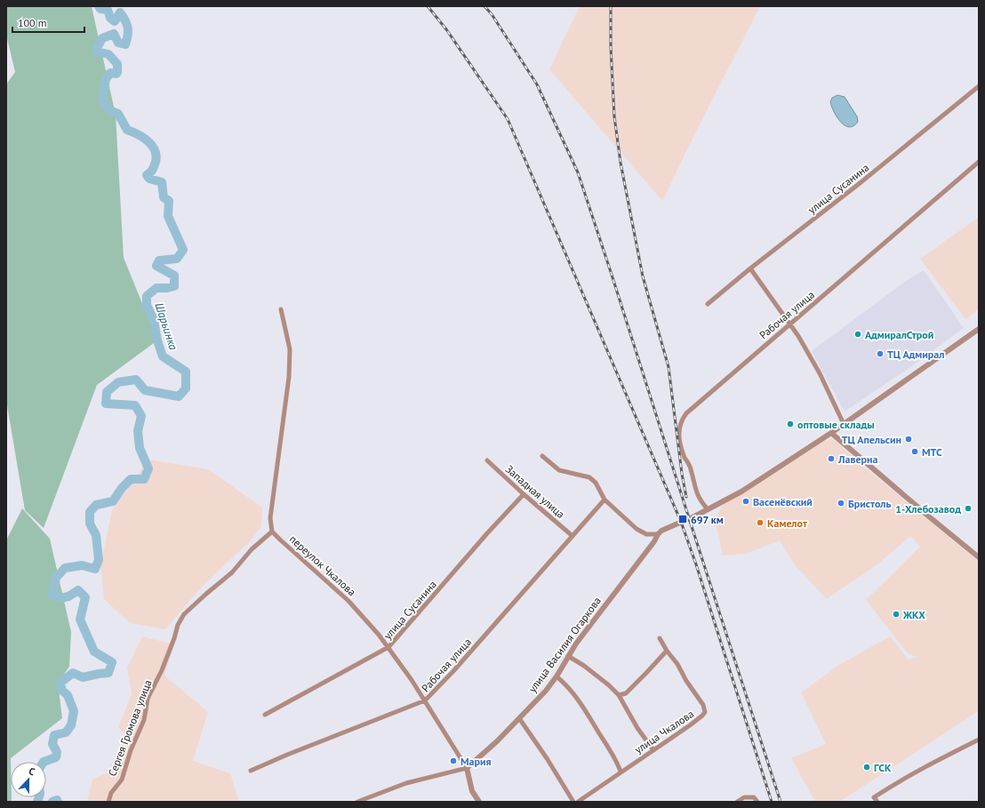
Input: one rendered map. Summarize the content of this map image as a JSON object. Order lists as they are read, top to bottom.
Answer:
{
  "streets": {
    "street": [
      "улица Сусанина",
      "Рабочая улица",
      "Западная улица",
      "переулок Чкалова",
      "улица Василия Огаркова",
      "Сергея Громова улица",
      "улица Чкалова"
    ]
  },
  "crossings": [
    ["улица Сусанина", "Западная улица"],
    ["улица Сусанина", "переулок Чкалова"],
    ["Рабочая улица", "Западная улица"],
    ["Рабочая улица", "переулок Чкалова"],
    ["Рабочая улица", "улица Василия Огаркова"],
    ["переулок Чкалова", "улица Василия Огаркова"],
    ["переулок Чкалова", "Сергея Громова улица"]
  ],
  "water": ["Шарьинка"],
  "places": {
    "other": [
      "АдмиралСтрой",
      "ТЦ Адмирал",
      "оптовые склады",
      "ТЦ Апельсин",
      "МТС",
      "Лаверна",
      "Васенёвский",
      "Бристоль",
      "1-Хлебозавод",
      "Камелот",
      "ЖКХ",
      "Мария",
      "ГСК"
    ],
    "transit": ["697 км"]
  },
  "scale_bar": "100 m",
  "north": "top"
}
